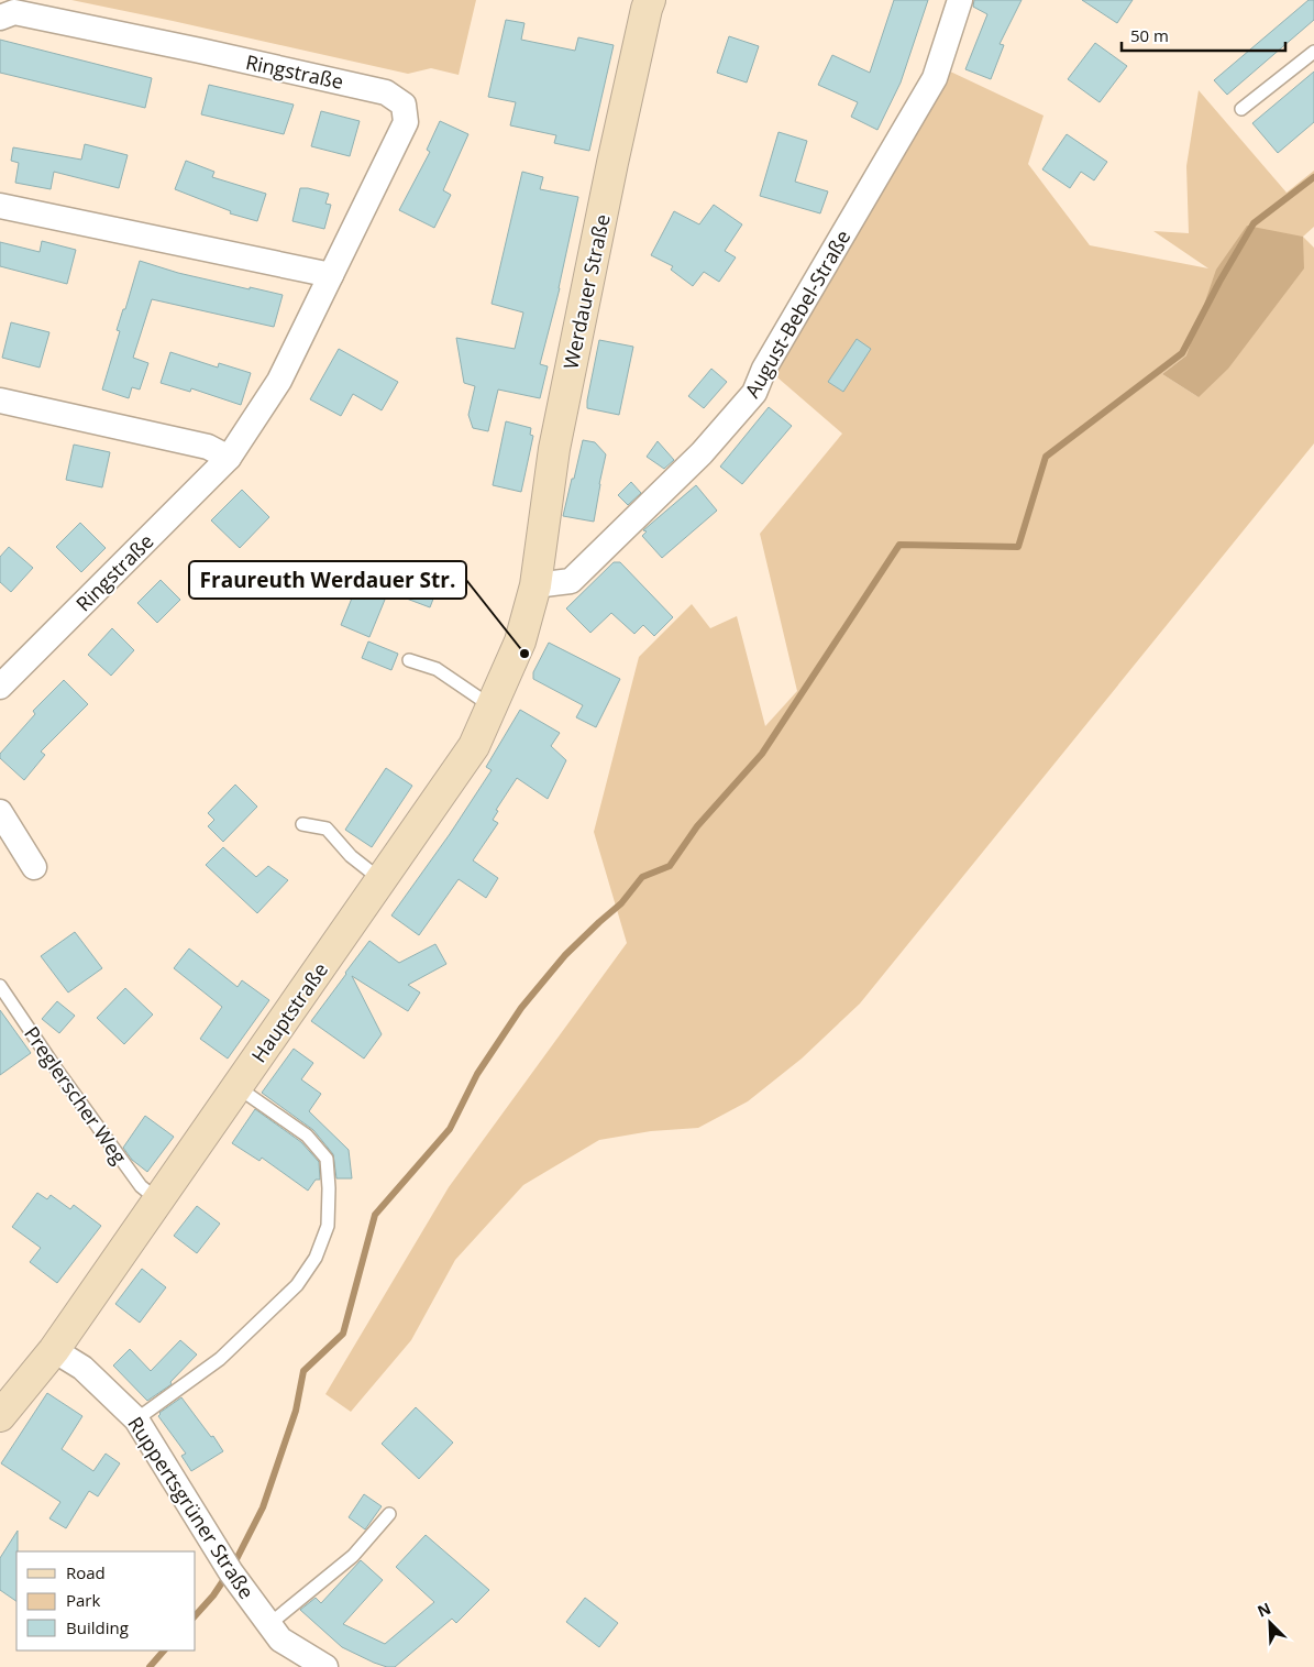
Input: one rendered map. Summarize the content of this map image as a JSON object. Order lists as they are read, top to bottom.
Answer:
{
  "streets": {
    "main road": ["Werdauer Straße", "Hauptstraße"],
    "street": ["Ringstraße", "August-Bebel-Straße", "Ruppertsgrüner Straße"],
    "lane": ["Preglerscher Weg"]
  },
  "crossings": [
    ["Werdauer Straße", "August-Bebel-Straße"],
    ["Werdauer Straße", "Hauptstraße"],
    ["August-Bebel-Straße", "Hauptstraße"],
    ["Hauptstraße", "Preglerscher Weg"],
    ["Hauptstraße", "Ruppertsgrüner Straße"]
  ],
  "places": ["Fraureuth Werdauer Str."],
  "legend": ["Road", "Park", "Building"],
  "scale_bar": "50 m",
  "north": "top left"
}
